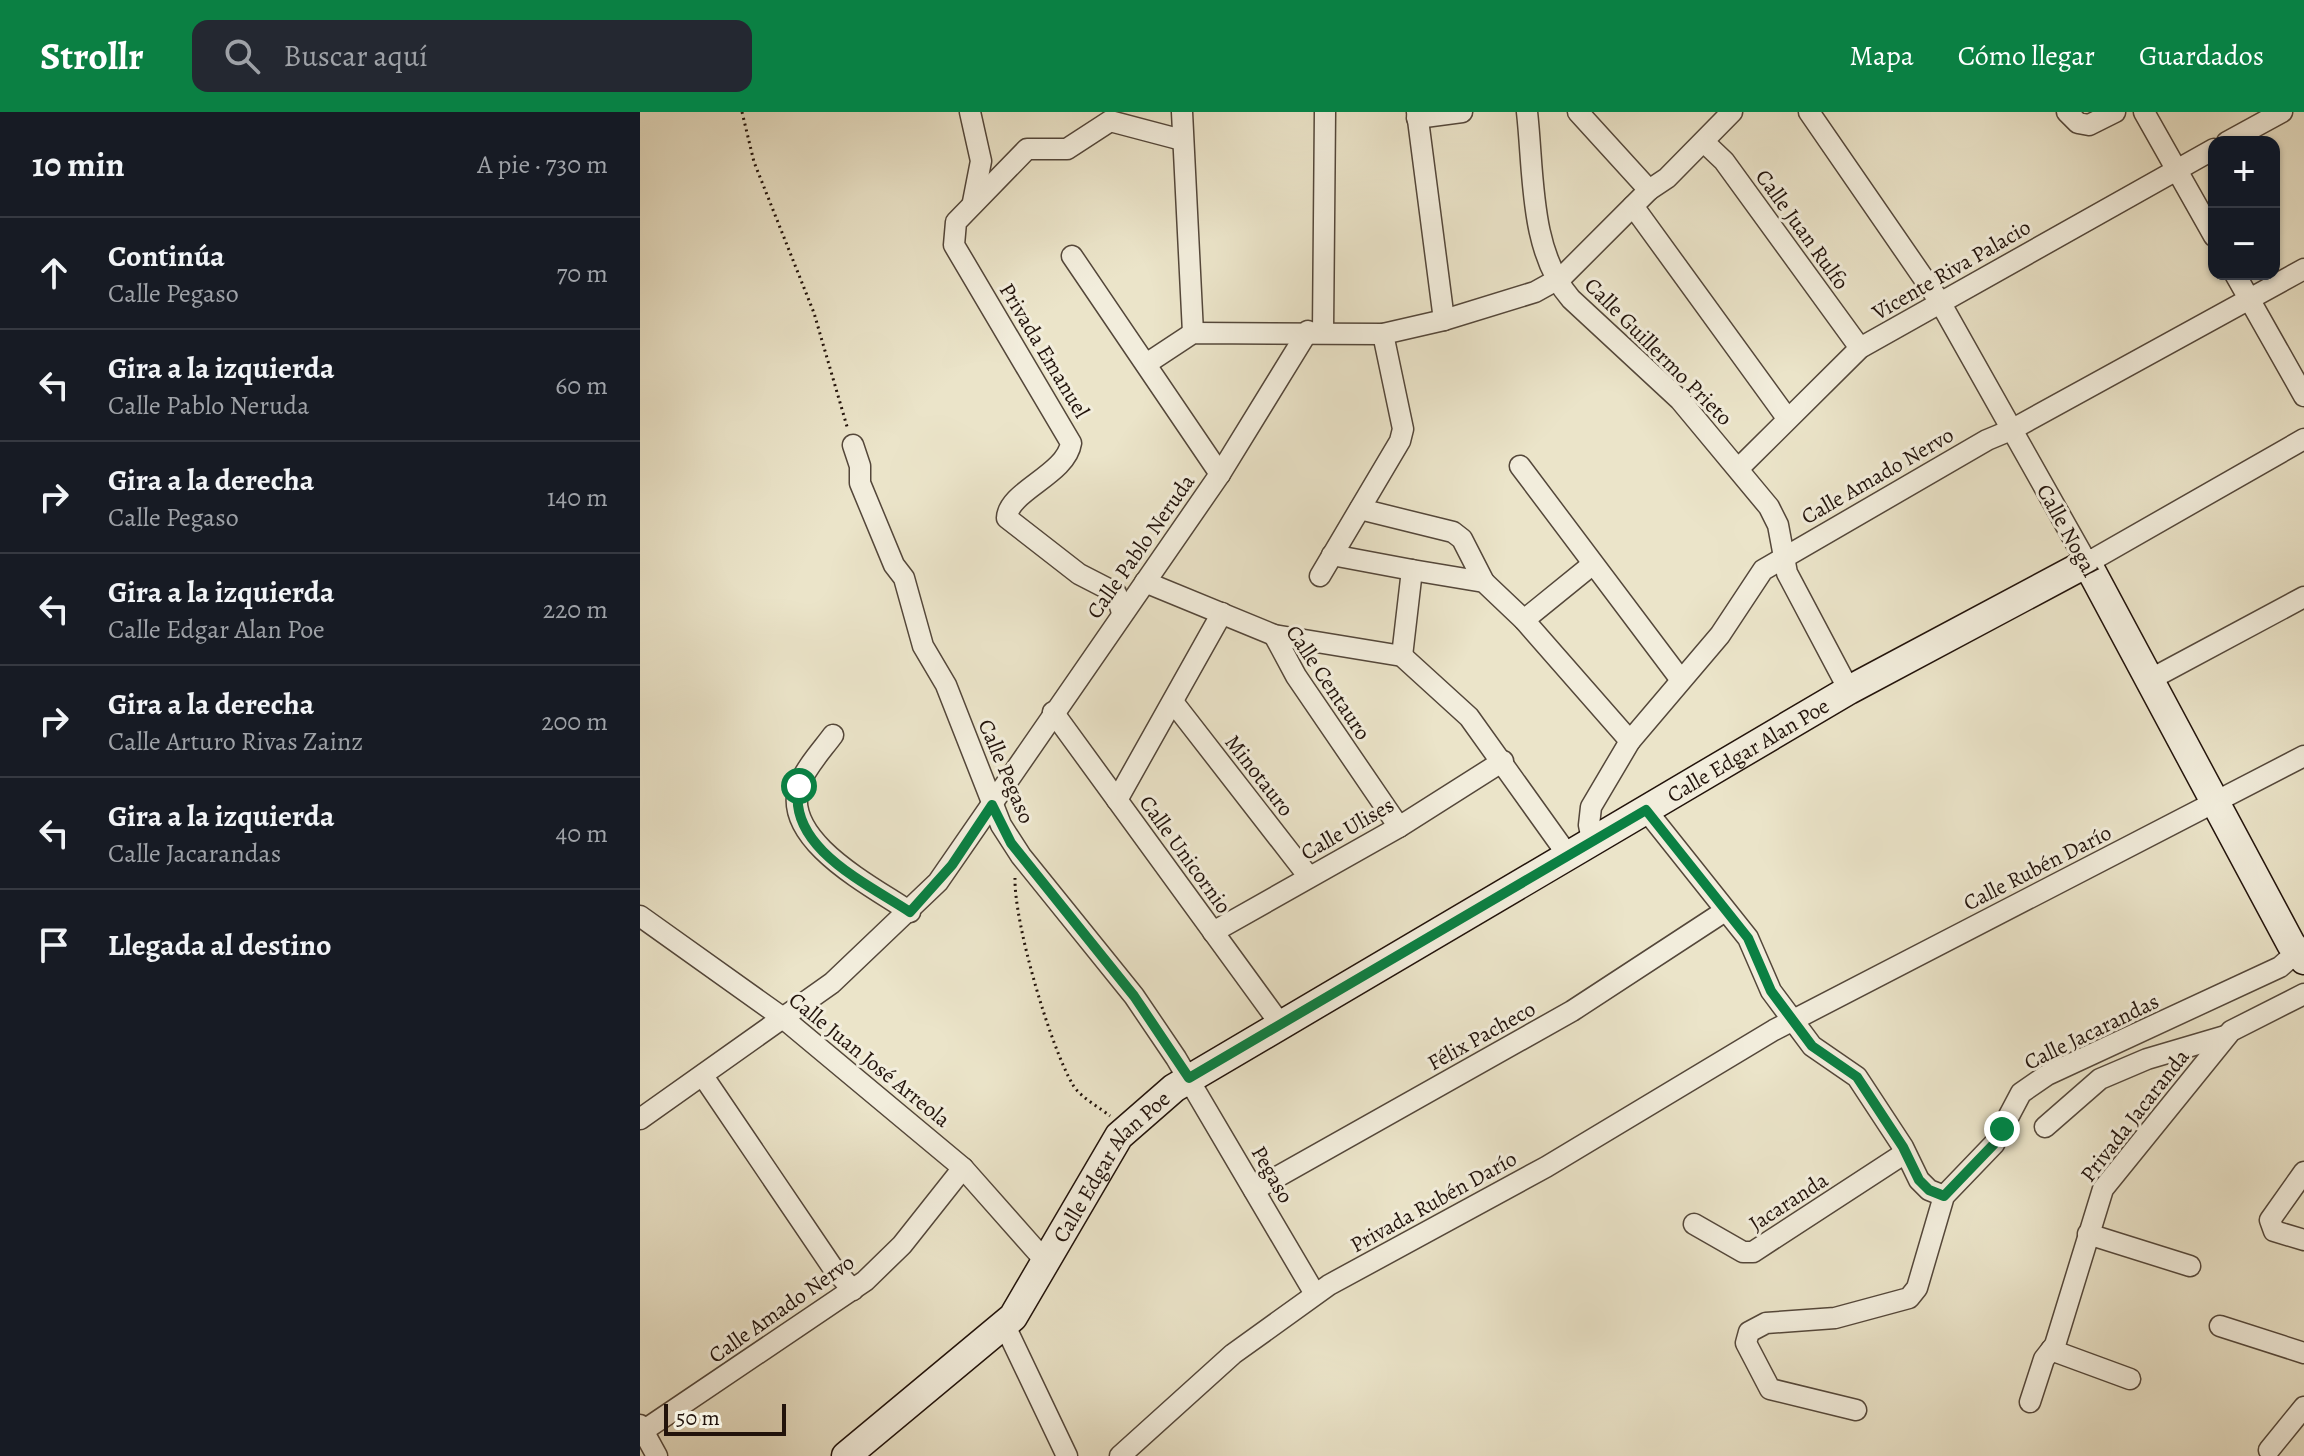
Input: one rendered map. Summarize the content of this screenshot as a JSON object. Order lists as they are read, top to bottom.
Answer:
{
  "streets": {
    "street": [
      "Calle Juan Rulfo",
      "Vicente Riva Palacio",
      "Privada Emanuel",
      "Calle Guillermo Prieto",
      "Calle Amado Nervo",
      "Calle Nogal",
      "Calle Pablo Neruda",
      "Calle Centauro",
      "Calle Edgar Alan Poe",
      "Calle Pegaso",
      "Minotauro",
      "Calle Ulises",
      "Calle Unicornio",
      "Calle Rubén Darío",
      "Calle Jacarandas",
      "Félix Pacheco",
      "Calle Juan José Arreola",
      "Privada Jacaranda",
      "Pegaso",
      "Privada Rubén Darío",
      "Jacaranda"
    ]
  },
  "crossings": [
    ["Calle Juan Rulfo", "Vicente Riva Palacio"],
    ["Vicente Riva Palacio", "Calle Guillermo Prieto"],
    ["Vicente Riva Palacio", "Calle Nogal"],
    ["Privada Emanuel", "Calle Pablo Neruda"],
    ["Calle Guillermo Prieto", "Calle Amado Nervo"],
    ["Calle Guillermo Prieto", "Calle Edgar Alan Poe"],
    ["Calle Amado Nervo", "Calle Nogal"],
    ["Calle Amado Nervo", "Calle Edgar Alan Poe"],
    ["Calle Amado Nervo", "Calle Juan José Arreola"],
    ["Calle Nogal", "Calle Edgar Alan Poe"],
    ["Calle Nogal", "Calle Rubén Darío"],
    ["Calle Nogal", "Calle Jacarandas"],
    ["Calle Pablo Neruda", "Calle Centauro"],
    ["Calle Pablo Neruda", "Calle Pegaso"],
    ["Calle Pablo Neruda", "Calle Unicornio"],
    ["Calle Pablo Neruda", "Calle Juan José Arreola"],
    ["Calle Centauro", "Calle Ulises"],
    ["Calle Edgar Alan Poe", "Calle Pegaso"],
    ["Calle Edgar Alan Poe", "Calle Unicornio"],
    ["Calle Edgar Alan Poe", "Calle Juan José Arreola"],
    ["Calle Edgar Alan Poe", "Pegaso"],
    ["Calle Pegaso", "Pegaso"],
    ["Minotauro", "Calle Ulises"],
    ["Calle Ulises", "Calle Unicornio"],
    ["Calle Rubén Darío", "Privada Rubén Darío"],
    ["Félix Pacheco", "Pegaso"],
    ["Pegaso", "Privada Rubén Darío"]
  ],
  "scale_bar": "50 m",
  "page": {
    "header": "Strollr",
    "search": "Buscar aquí",
    "nav": ["Mapa", "Cómo llegar", "Guardados"],
    "heading": ["10 min", "A pie · 730 m"],
    "map_buttons": ["+", "−"],
    "list": [
      ["Continúa", "Calle Pegaso", "70 m"],
      ["Gira a la izquierda", "Calle Pablo Neruda", "60 m"],
      ["Gira a la derecha", "Calle Pegaso", "140 m"],
      ["Gira a la izquierda", "Calle Edgar Alan Poe", "220 m"],
      ["Gira a la derecha", "Calle Arturo Rivas Zainz", "200 m"],
      ["Gira a la izquierda", "Calle Jacarandas", "40 m"],
      "Llegada al destino"
    ],
    "scale": "50 m"
  }
}
